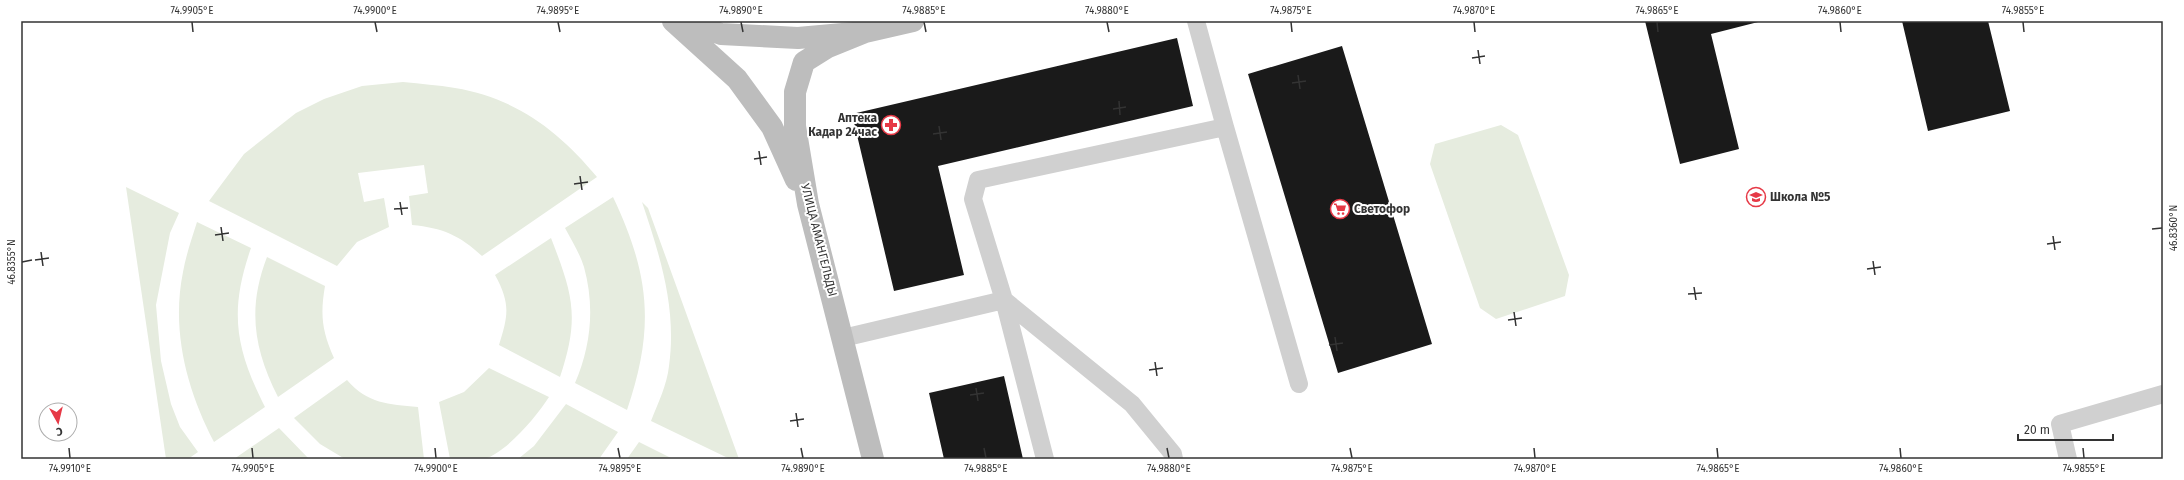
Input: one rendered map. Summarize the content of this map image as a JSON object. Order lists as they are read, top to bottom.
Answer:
{
  "streets": {
    "main road": ["УЛИЦА АМАНГЕЛЬДЫ"]
  },
  "places": {
    "pharmacy": ["Аптека Кадар 24час"],
    "school or university": ["Школа №5"],
    "supermarket": ["Светофор"]
  },
  "scale_bar": "20 m",
  "north": "bottom",
  "coordinates": [
    "74.9905°E",
    "74.9900°E",
    "74.9895°E",
    "74.9890°E",
    "74.9885°E",
    "74.9880°E",
    "74.9875°E",
    "74.9870°E",
    "74.9865°E",
    "74.9860°E",
    "74.9855°E",
    "46.8360°N",
    "46.8355°N",
    "74.9910°E"
  ]
}
